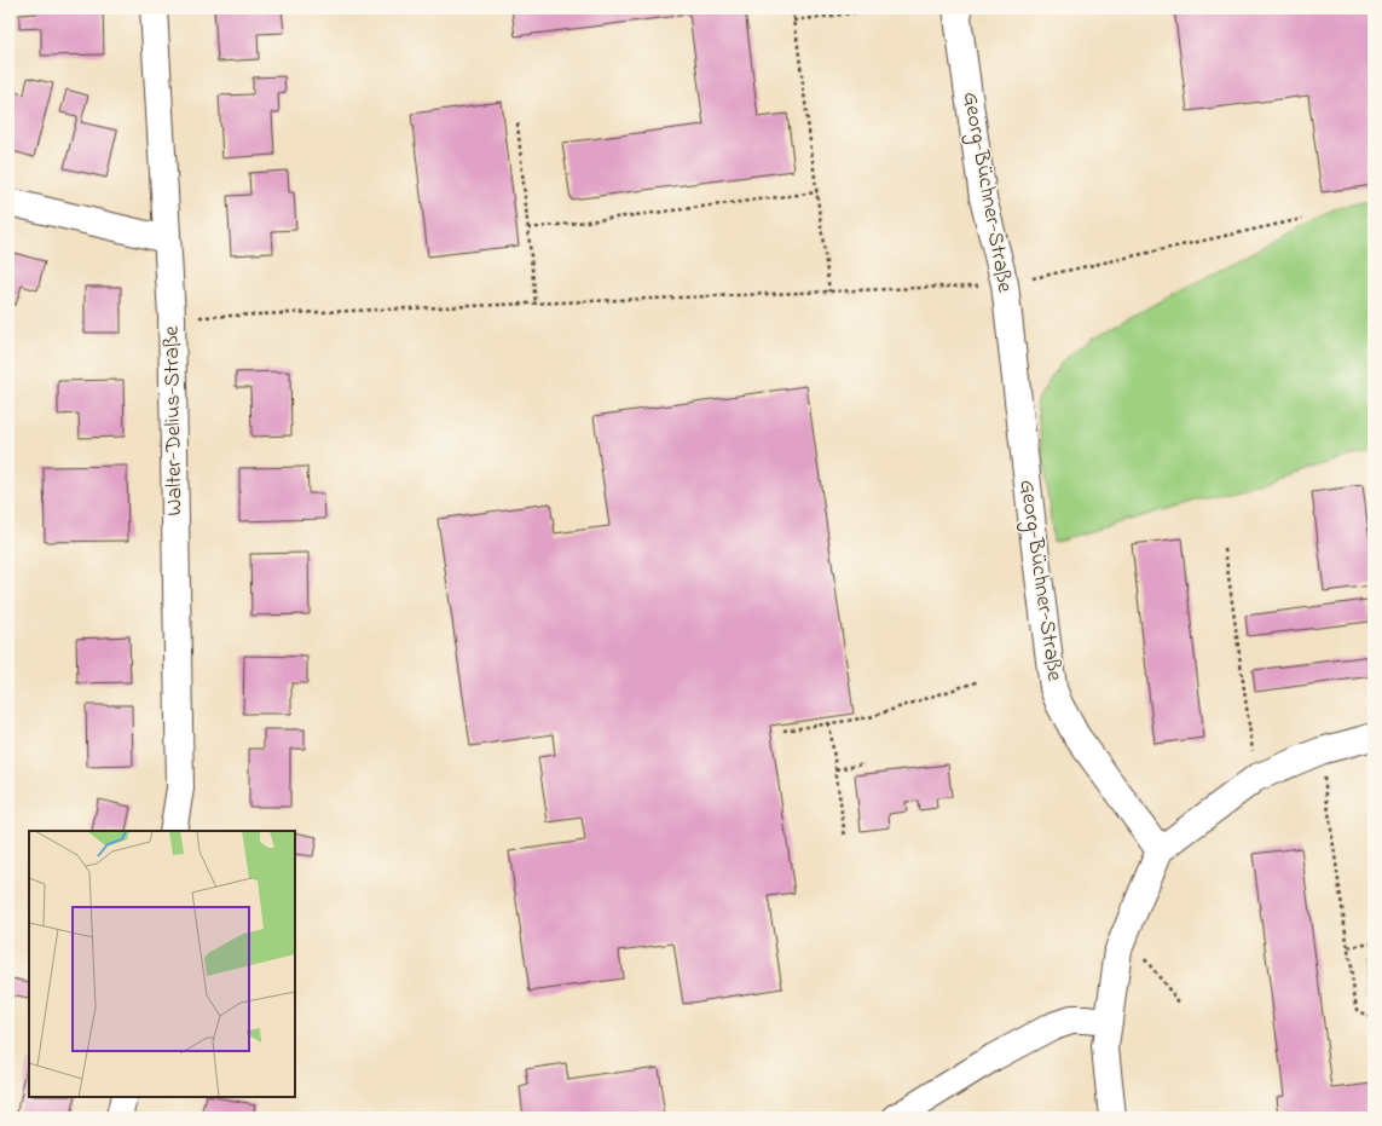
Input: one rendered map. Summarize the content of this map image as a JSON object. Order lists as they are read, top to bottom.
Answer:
{
  "streets": {
    "street": ["Georg-Büchner-Straße", "Walter-Delius-Straße"]
  }
}
